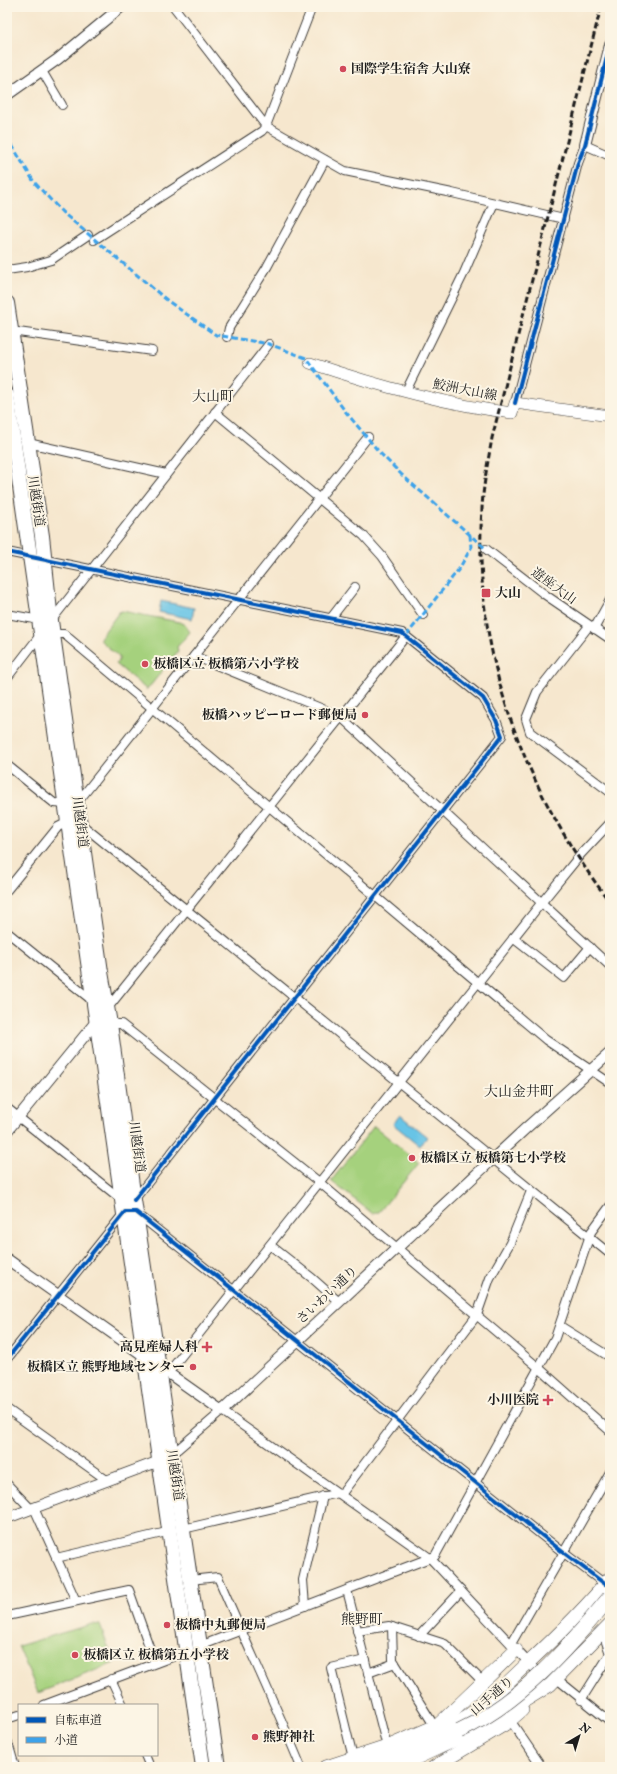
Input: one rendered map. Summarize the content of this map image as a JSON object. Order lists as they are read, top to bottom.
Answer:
{
  "streets": {
    "highway": ["川越街道"],
    "main road": ["鮫洲大山線", "山手通り"],
    "street": ["遊座大山", "さいわい通り"]
  },
  "districts": ["大山町", "大山金井町", "熊野町"],
  "places": {
    "other": [
      "国際学生宿舎 大山寮",
      "板橋区立 板橋第六小学校",
      "板橋ハッピーロード郵便局",
      "板橋区立 板橋第七小学校",
      "板橋区立 熊野地域センター",
      "板橋中丸郵便局",
      "板橋区立 板橋第五小学校",
      "熊野神社"
    ],
    "transit": ["大山"],
    "health": ["高見産婦人科", "小川医院"]
  },
  "legend": ["自転車道", "小道"],
  "north": "top right"
}
